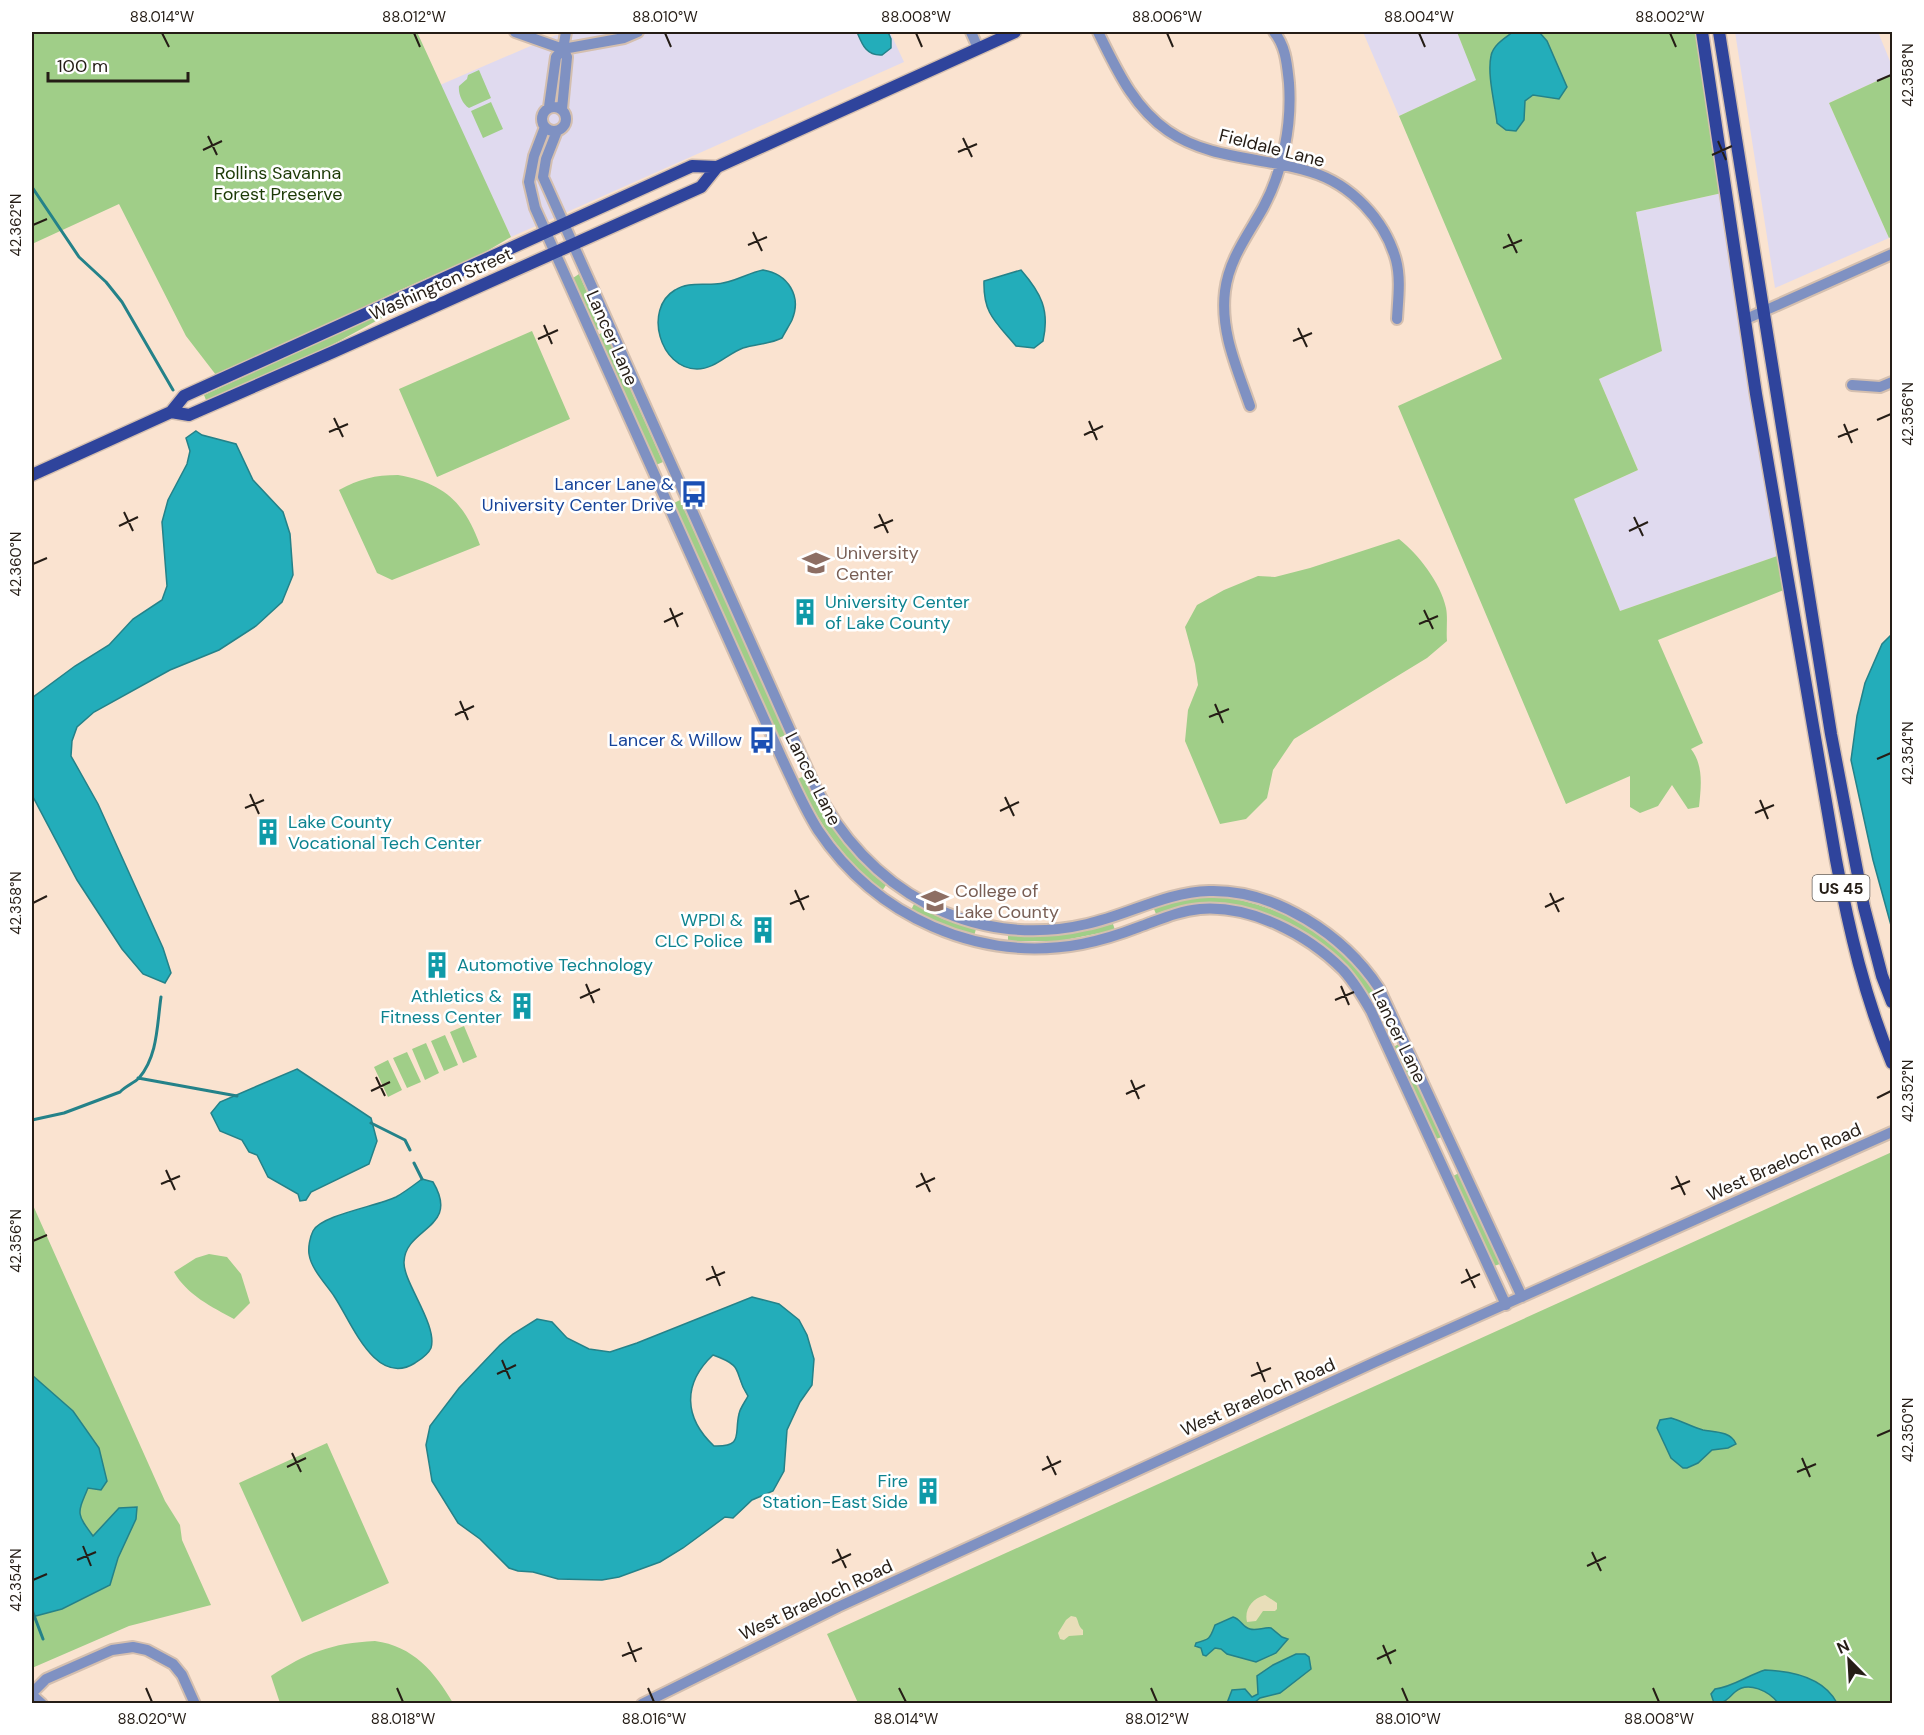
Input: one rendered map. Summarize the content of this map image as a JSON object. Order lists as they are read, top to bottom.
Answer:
{
  "streets": {
    "main road": ["Washington Street", "US 45"],
    "street": ["Fieldale Lane", "Lancer Lane", "West Braeloch Road"]
  },
  "crossings": [
    ["Washington Street", "Lancer Lane"],
    ["Lancer Lane", "West Braeloch Road"]
  ],
  "parks": ["Rollins Savanna Forest Preserve"],
  "places": {
    "bus stop": ["Lancer Lane & University Center Drive", "Lancer & Willow"],
    "school or university": ["University Center", "College of Lake County"],
    "building": [
      "University Center of Lake County",
      "Lake County Vocational Tech Center",
      "WPDI & CLC Police",
      "Automotive Technology",
      "Athletics & Fitness Center",
      "Fire Station-East Side"
    ]
  },
  "scale_bar": "100 m",
  "north": "top left",
  "coordinates": [
    "88.014°W",
    "88.012°W",
    "88.010°W",
    "88.008°W",
    "88.006°W",
    "88.004°W",
    "88.002°W",
    "42.358°N",
    "42.362°N",
    "42.356°N",
    "42.360°N",
    "42.354°N",
    "42.352°N",
    "42.350°N",
    "88.020°W",
    "88.018°W",
    "88.016°W"
  ]
}
